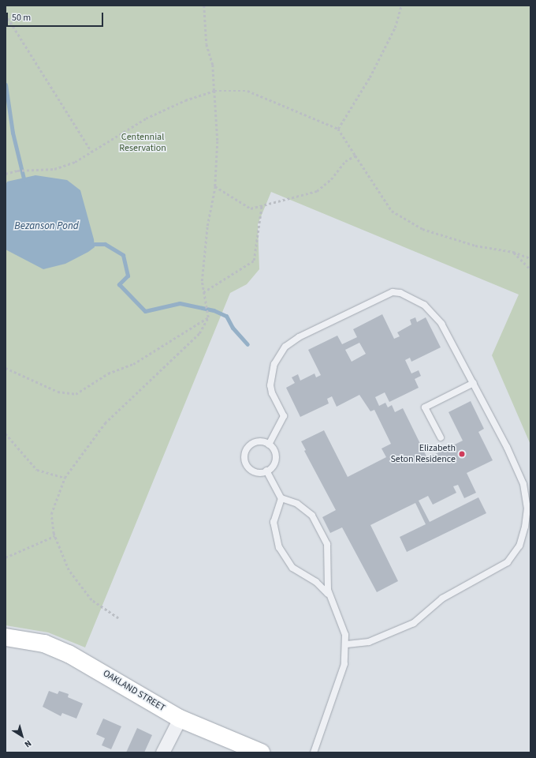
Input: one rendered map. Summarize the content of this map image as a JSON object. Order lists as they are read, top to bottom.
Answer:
{
  "streets": {
    "street": ["OAKLAND STREET"]
  },
  "water": ["Bezanson Pond"],
  "parks": ["Centennial Reservation"],
  "places": ["Elizabeth Seton Residence"],
  "scale_bar": "50 m",
  "north": "bottom right"
}
